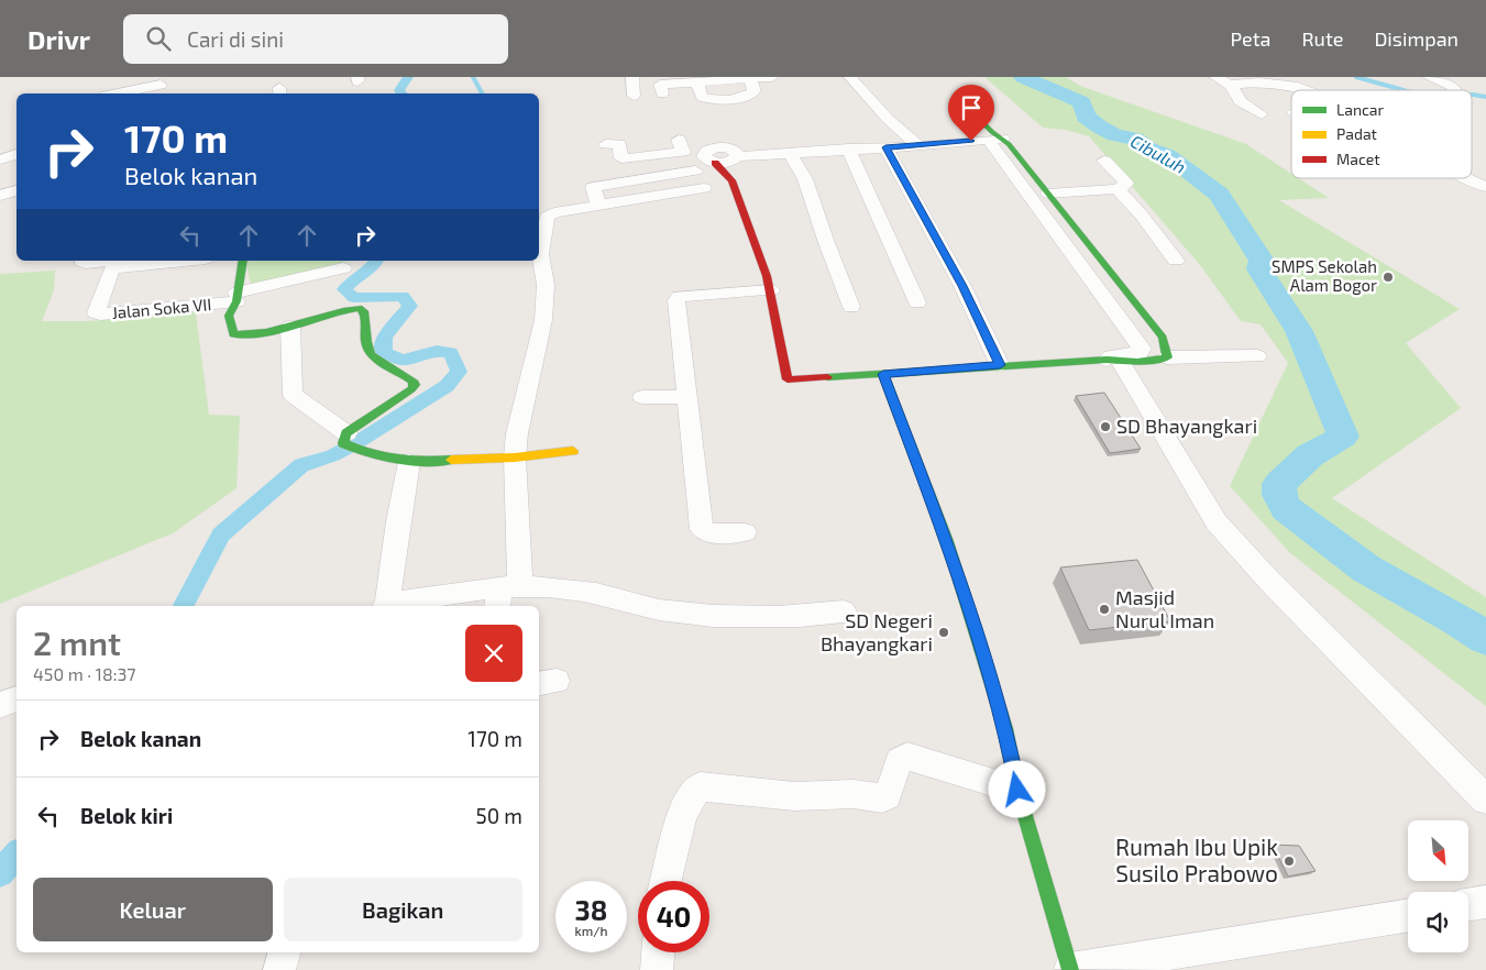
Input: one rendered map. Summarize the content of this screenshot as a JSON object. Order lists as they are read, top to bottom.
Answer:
{
  "streets": {
    "street": ["Jalan Soka VII"]
  },
  "water": ["Cibuluh"],
  "places": [
    "SMPS Sekolah Alam Bogor",
    "SD Bhayangkari",
    "Masjid Nurul Iman",
    "SD Negeri Bhayangkari",
    "Rumah Ibu Upik Susilo Prabowo"
  ],
  "legend": ["Lancar", "Padat", "Macet"],
  "north": "bottom right",
  "page": {
    "header": "Drivr",
    "search": "Cari di sini",
    "nav": ["Peta", "Rute", "Disimpan"],
    "turn": ["170 m", "Belok kanan"],
    "heading": ["2 mnt", "450 m · 18:37"],
    "list": [
      {
        "name": "Belok kanan",
        "value": "170 m"
      },
      {
        "name": "Belok kiri",
        "value": "50 m"
      }
    ],
    "buttons": ["Keluar", "Bagikan"],
    "speed": "38 km/h",
    "limit": "40"
  }
}
